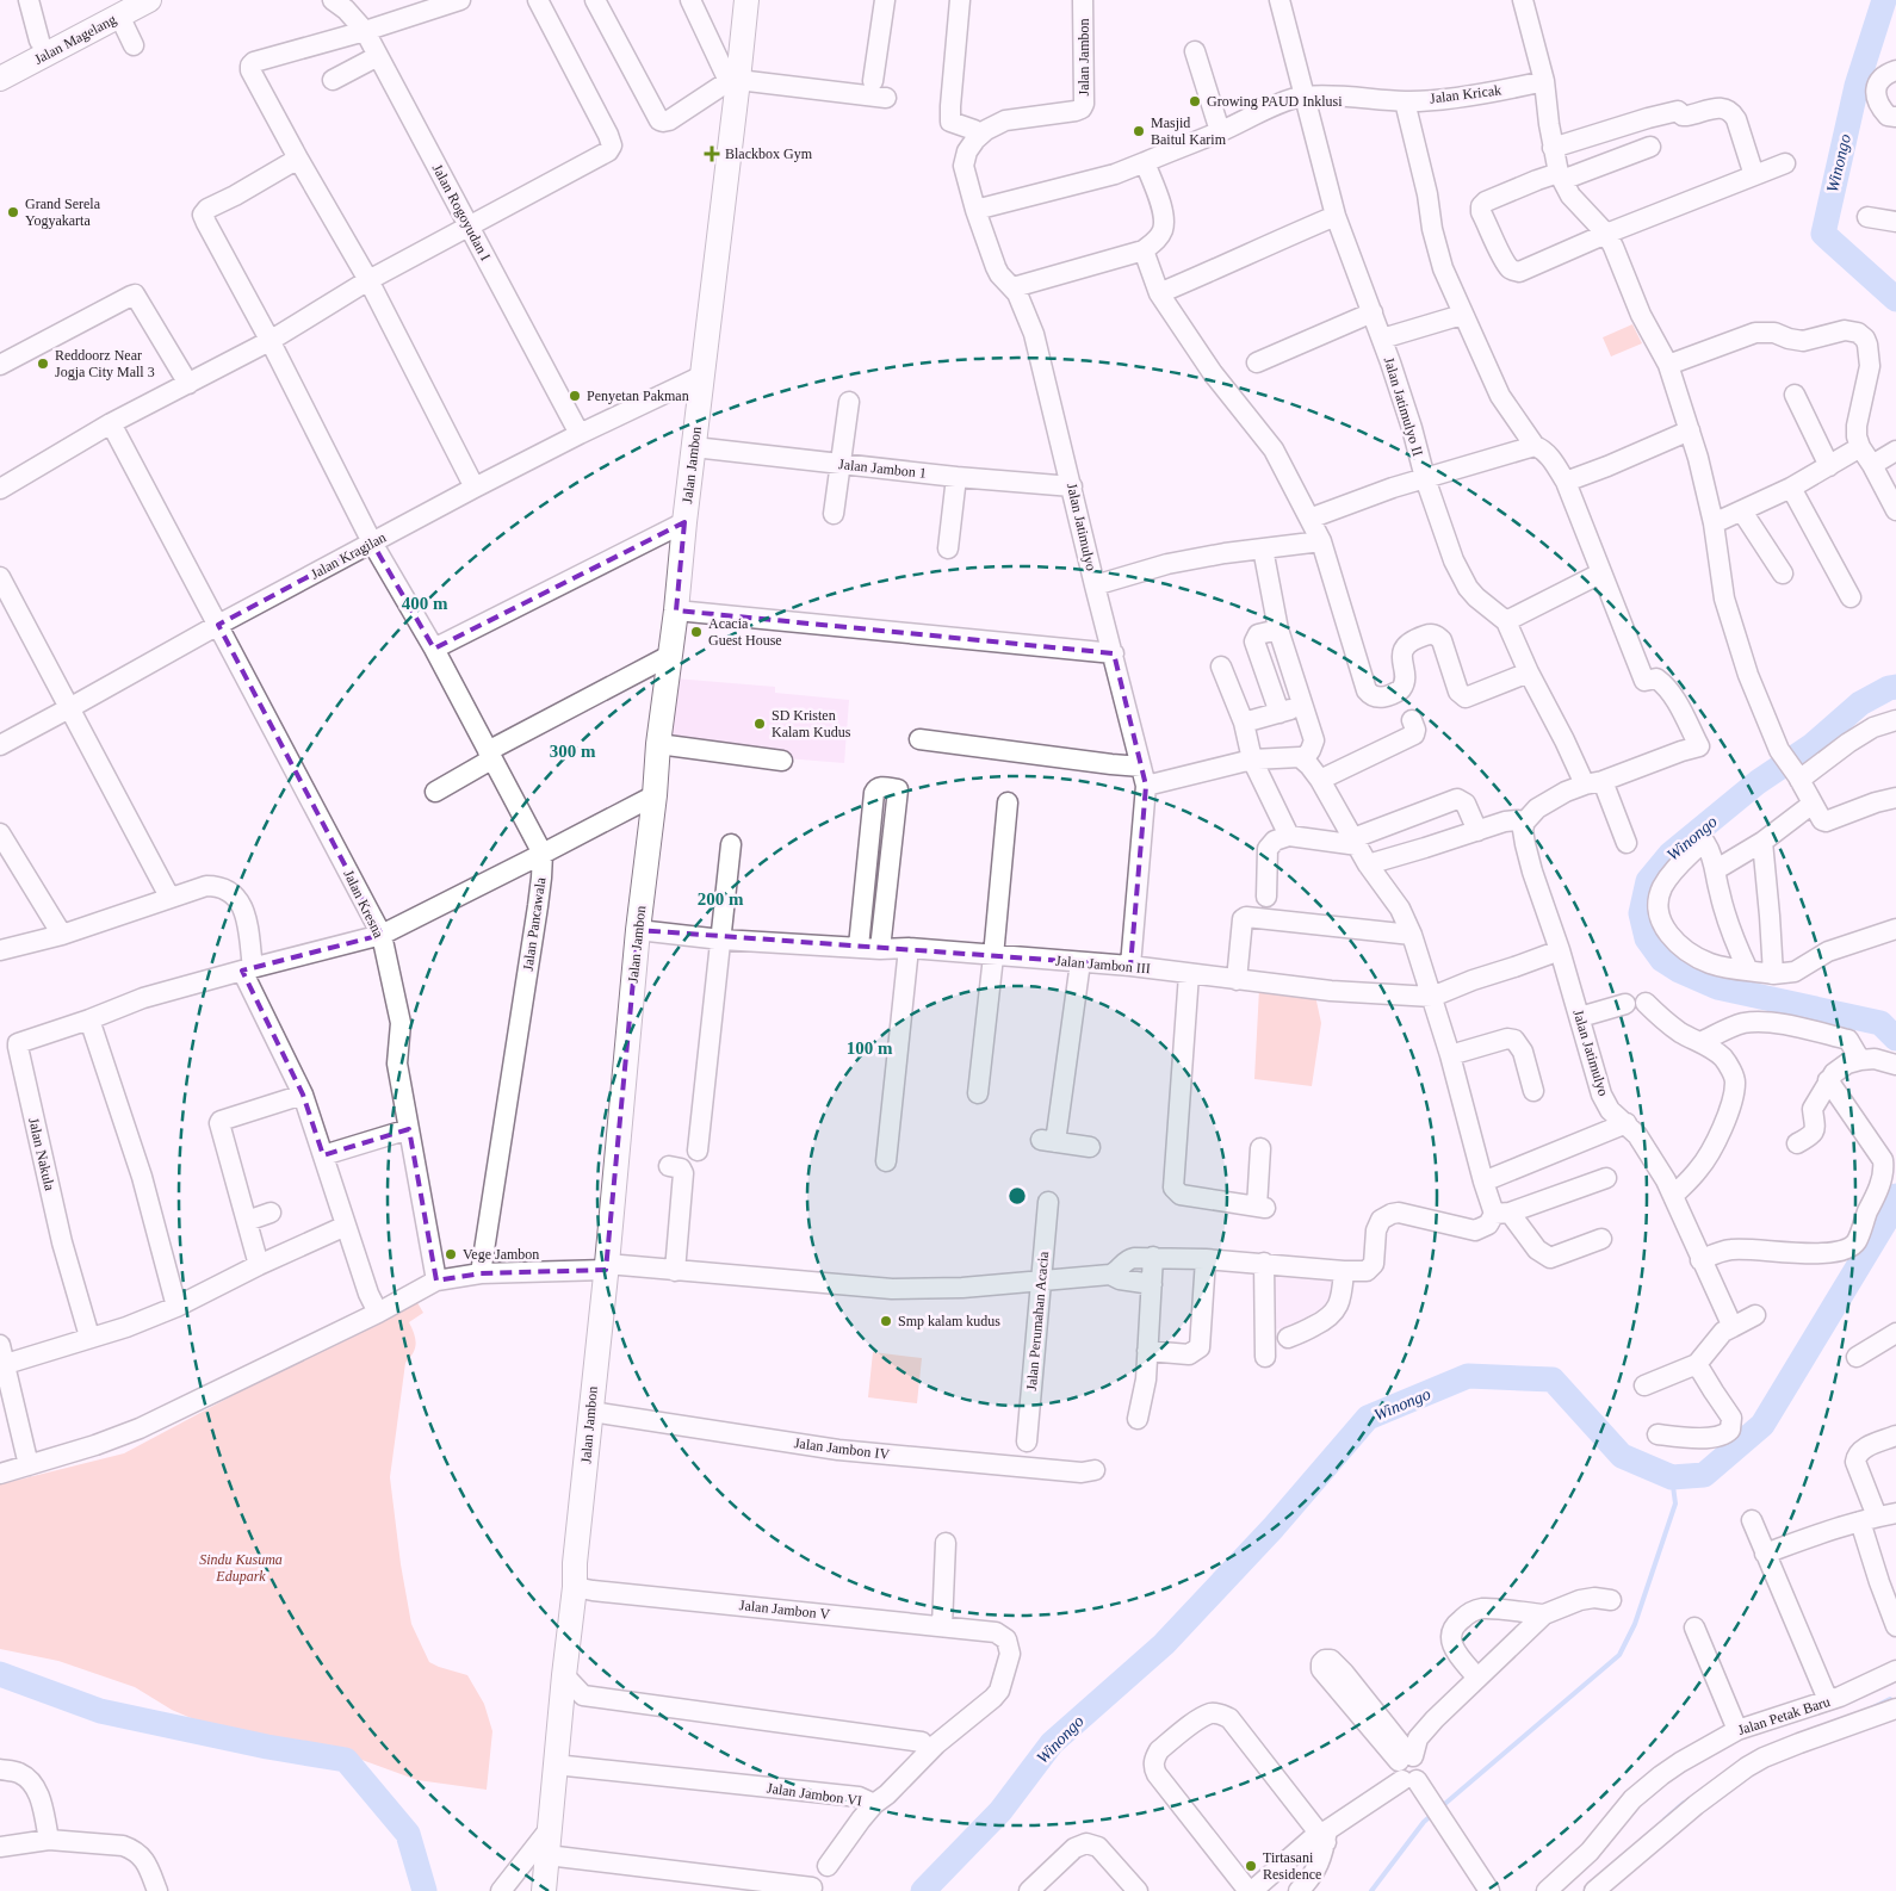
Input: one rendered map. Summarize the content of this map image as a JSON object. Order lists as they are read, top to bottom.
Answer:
{
  "streets": {
    "main road": ["Jalan Magelang", "Jalan Jambon"],
    "street": [
      "Jalan Kricak",
      "Jalan Rogoyudan I",
      "Jalan Jatimulyo II",
      "Jalan Jambon 1",
      "Jalan Jatimulyo",
      "Jalan Kragilan",
      "Jalan Kresna",
      "Jalan Pancawala",
      "Jalan Jambon III",
      "Jalan Nakula",
      "Jalan Perumahan Acacia",
      "Jalan Jambon IV",
      "Jalan Jambon V",
      "Jalan Petak Baru",
      "Jalan Jambon VI"
    ]
  },
  "crossings": [
    ["Jalan Jambon", "Jalan Jambon 1"],
    ["Jalan Jambon", "Jalan Jatimulyo"],
    ["Jalan Jambon", "Jalan Kragilan"],
    ["Jalan Jambon", "Jalan Jambon III"],
    ["Jalan Jambon", "Jalan Jambon IV"],
    ["Jalan Jambon", "Jalan Jambon V"],
    ["Jalan Jambon", "Jalan Jambon VI"],
    ["Jalan Kricak", "Jalan Jatimulyo II"],
    ["Jalan Rogoyudan I", "Jalan Kragilan"],
    ["Jalan Jambon 1", "Jalan Jatimulyo"],
    ["Jalan Jatimulyo", "Jalan Jambon III"],
    ["Jalan Kragilan", "Jalan Kresna"],
    ["Jalan Kragilan", "Jalan Pancawala"],
    ["Jalan Jambon V", "Jalan Jambon VI"]
  ],
  "water": ["Winongo"],
  "parks": ["Sindu Kusuma Edupark"],
  "places": {
    "other": [
      "Growing PAUD Inklusi",
      "Masjid Baitul Karim",
      "Grand Serela Yogyakarta",
      "Reddoorz Near Jogja City Mall 3",
      "Penyetan Pakman",
      "Acacia Guest House",
      "SD Kristen Kalam Kudus",
      "Vege Jambon",
      "Smp kalam kudus",
      "Tirtasani Residence"
    ],
    "health": ["Blackbox Gym"]
  },
  "rings": [
    "400 m",
    "300 m",
    "200 m",
    "100 m"
  ]
}
